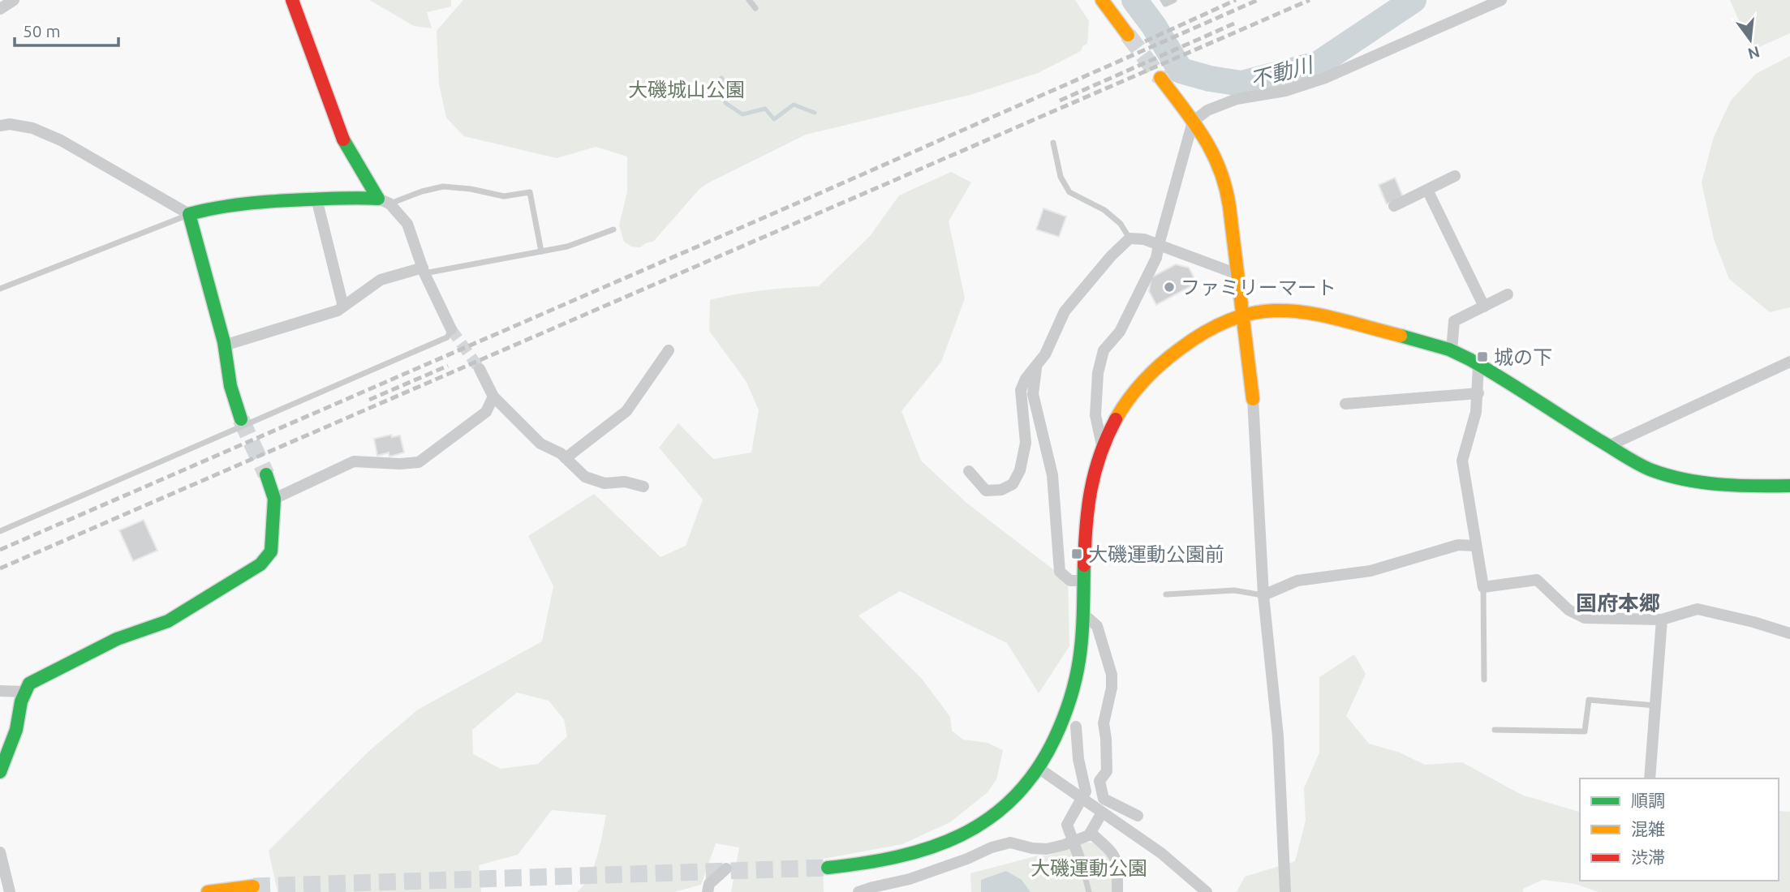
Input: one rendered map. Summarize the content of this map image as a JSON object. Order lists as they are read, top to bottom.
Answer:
{
  "districts": ["国府本郷"],
  "water": ["不動川"],
  "parks": ["大磯城山公園", "大磯運動公園"],
  "places": {
    "other": ["ファミリーマート"],
    "transit": ["城の下", "大磯運動公園前"]
  },
  "legend": ["順調", "混雑", "渋滞"],
  "scale_bar": "50 m",
  "north": "bottom"
}
